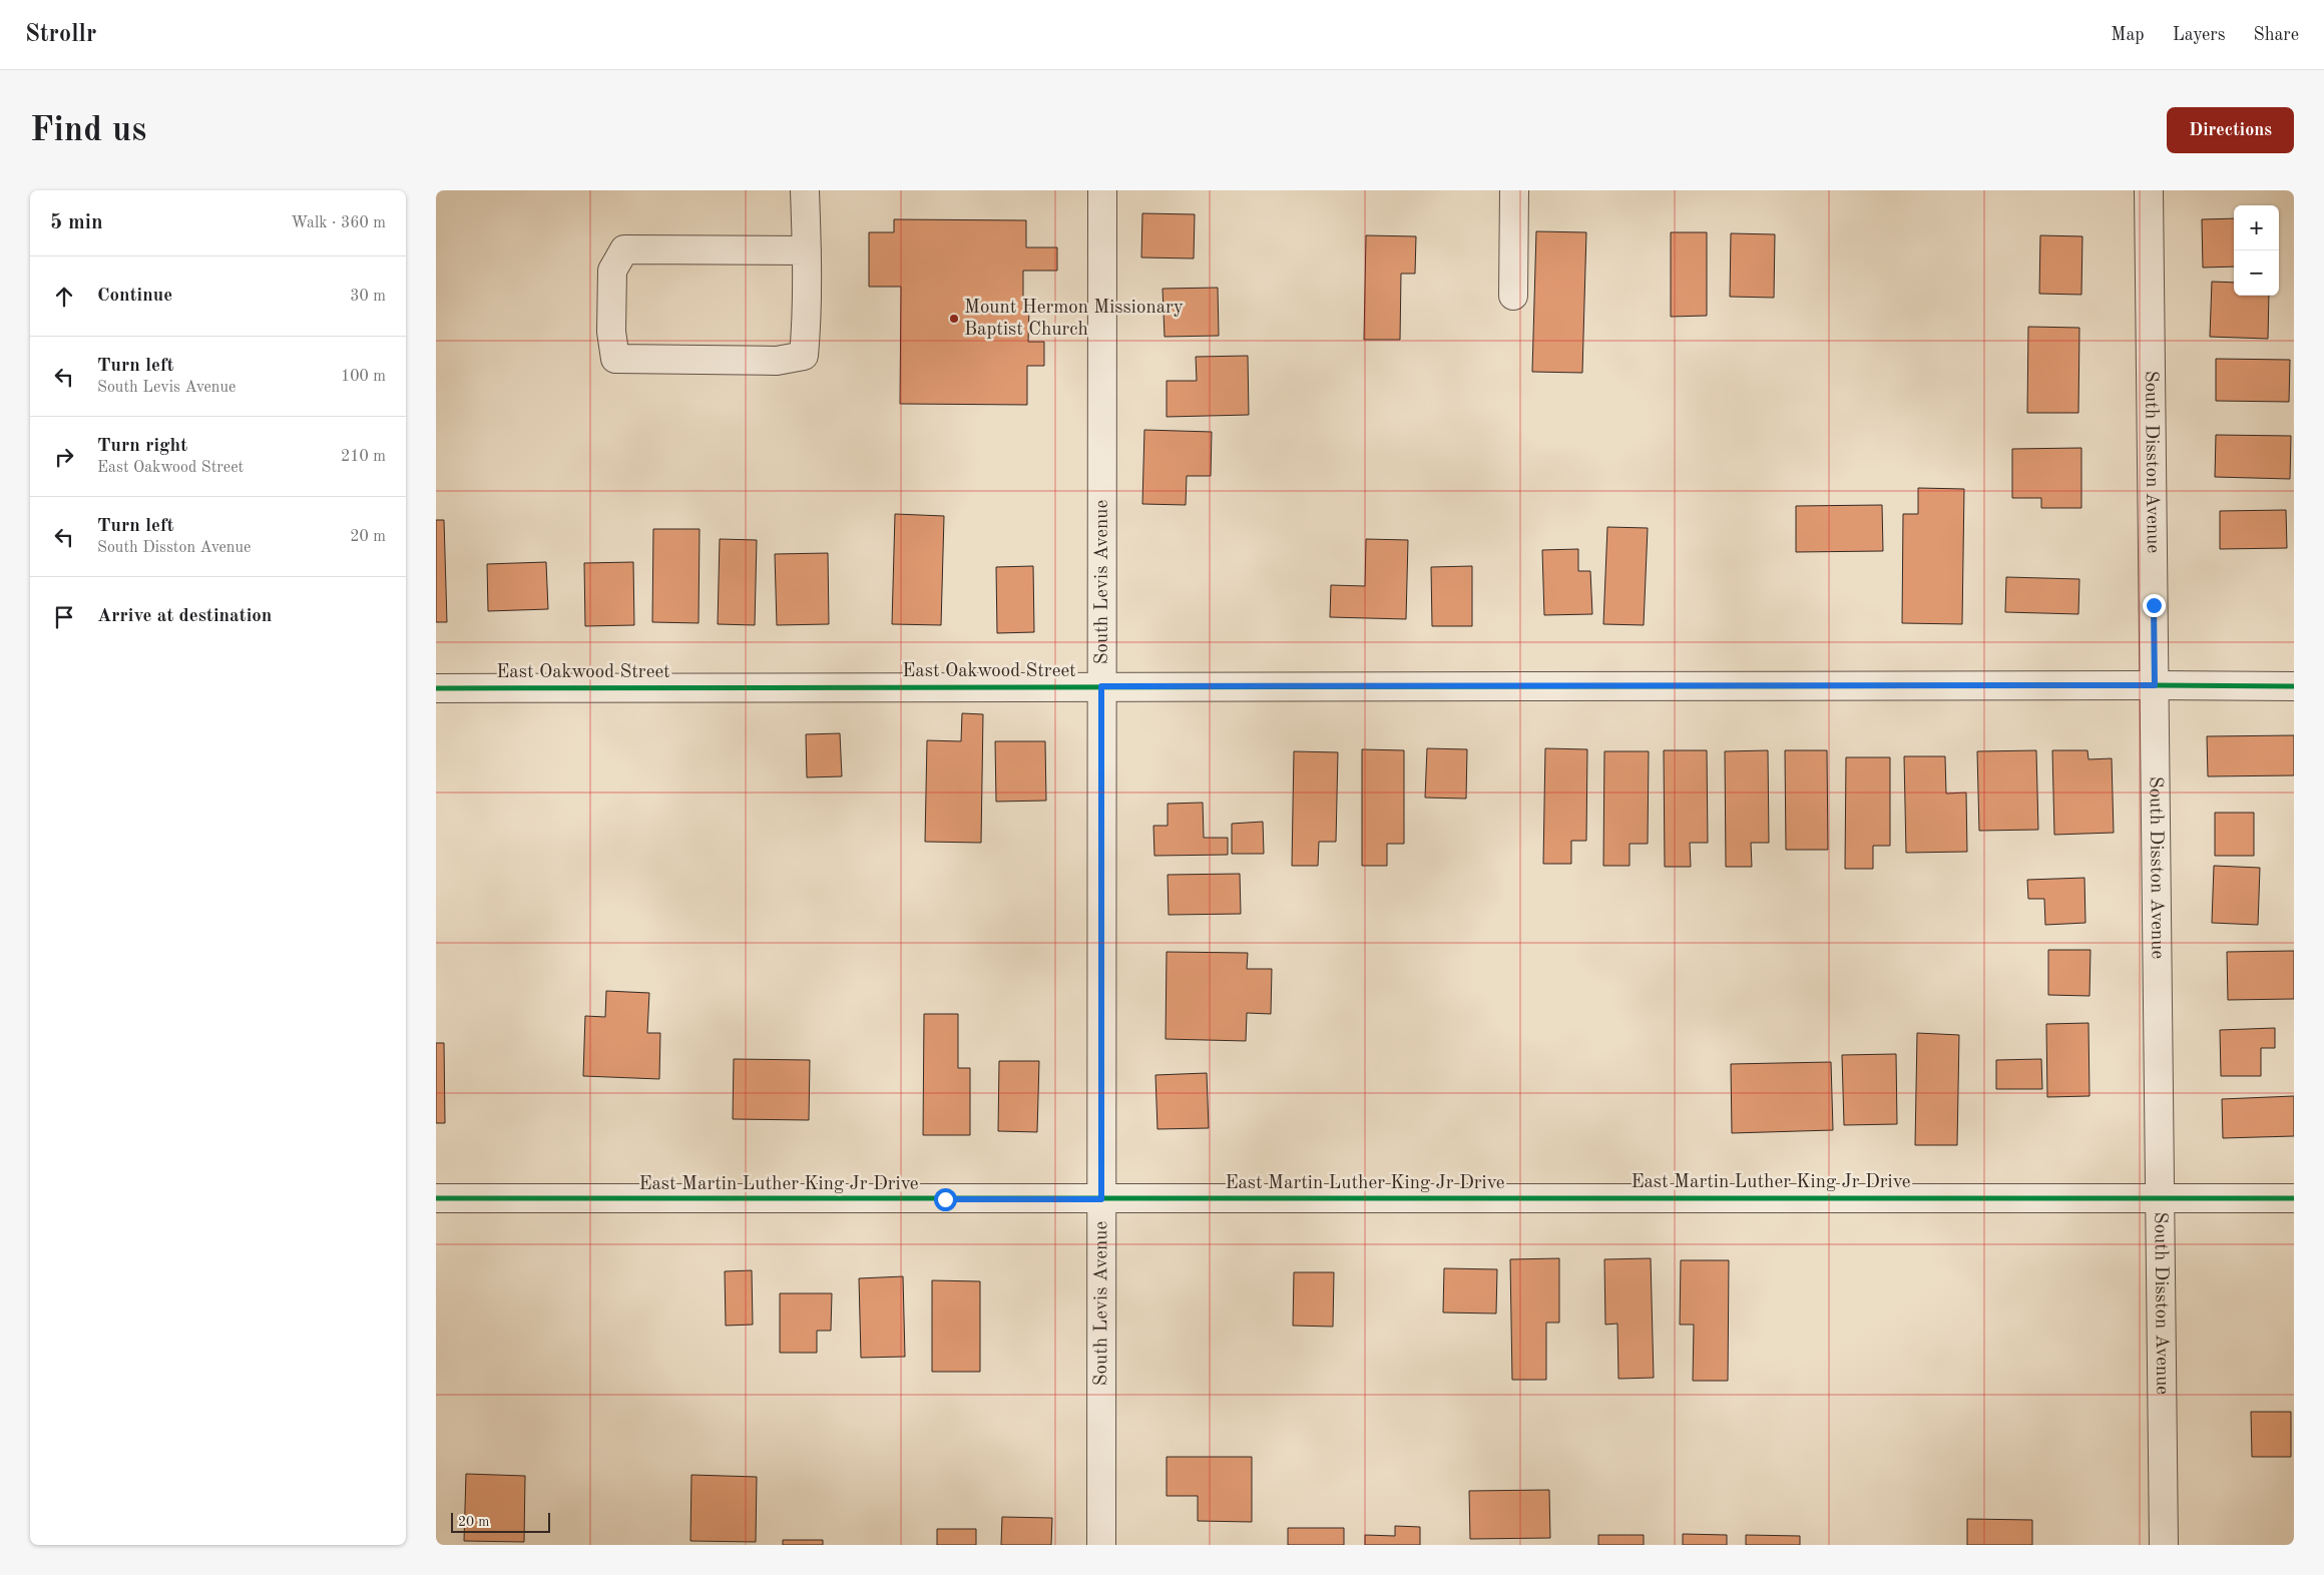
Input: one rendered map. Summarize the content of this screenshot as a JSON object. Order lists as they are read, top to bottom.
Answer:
{
  "streets": {
    "street": [
      "South Disston Avenue",
      "South Levis Avenue",
      "East Oakwood Street",
      "East Martin Luther King Jr Drive"
    ]
  },
  "crossings": [
    ["South Disston Avenue", "East Oakwood Street"],
    ["South Disston Avenue", "East Martin Luther King Jr Drive"],
    ["South Levis Avenue", "East Oakwood Street"],
    ["South Levis Avenue", "East Martin Luther King Jr Drive"]
  ],
  "places": ["Mount Hermon Missionary Baptist Church"],
  "scale_bar": "20 m",
  "page": {
    "header": "Strollr",
    "nav": ["Map", "Layers", "Share"],
    "buttons": "Directions",
    "title": "Find us",
    "heading": ["5 min", "Walk · 360 m"],
    "map_buttons": ["+", "−"],
    "list": [
      ["Continue", "30 m"],
      ["Turn left", "South Levis Avenue", "100 m"],
      ["Turn right", "East Oakwood Street", "210 m"],
      ["Turn left", "South Disston Avenue", "20 m"],
      "Arrive at destination"
    ],
    "scale": "20 m"
  }
}
